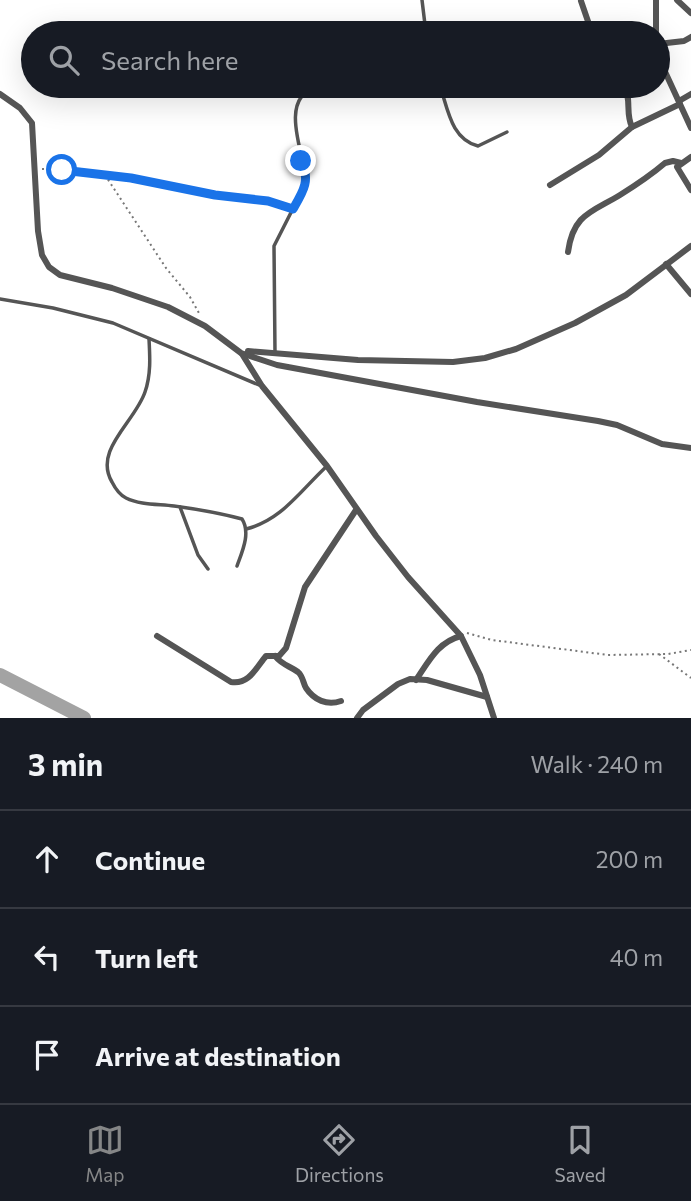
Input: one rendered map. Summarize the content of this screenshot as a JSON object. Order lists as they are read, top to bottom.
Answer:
{
  "page": {
    "search": "Search here",
    "heading": ["3 min", "Walk · 240 m"],
    "list": [
      ["Continue", "200 m"],
      ["Turn left", "40 m"],
      "Arrive at destination"
    ],
    "nav": ["Map", "Directions", "Saved"]
  }
}
